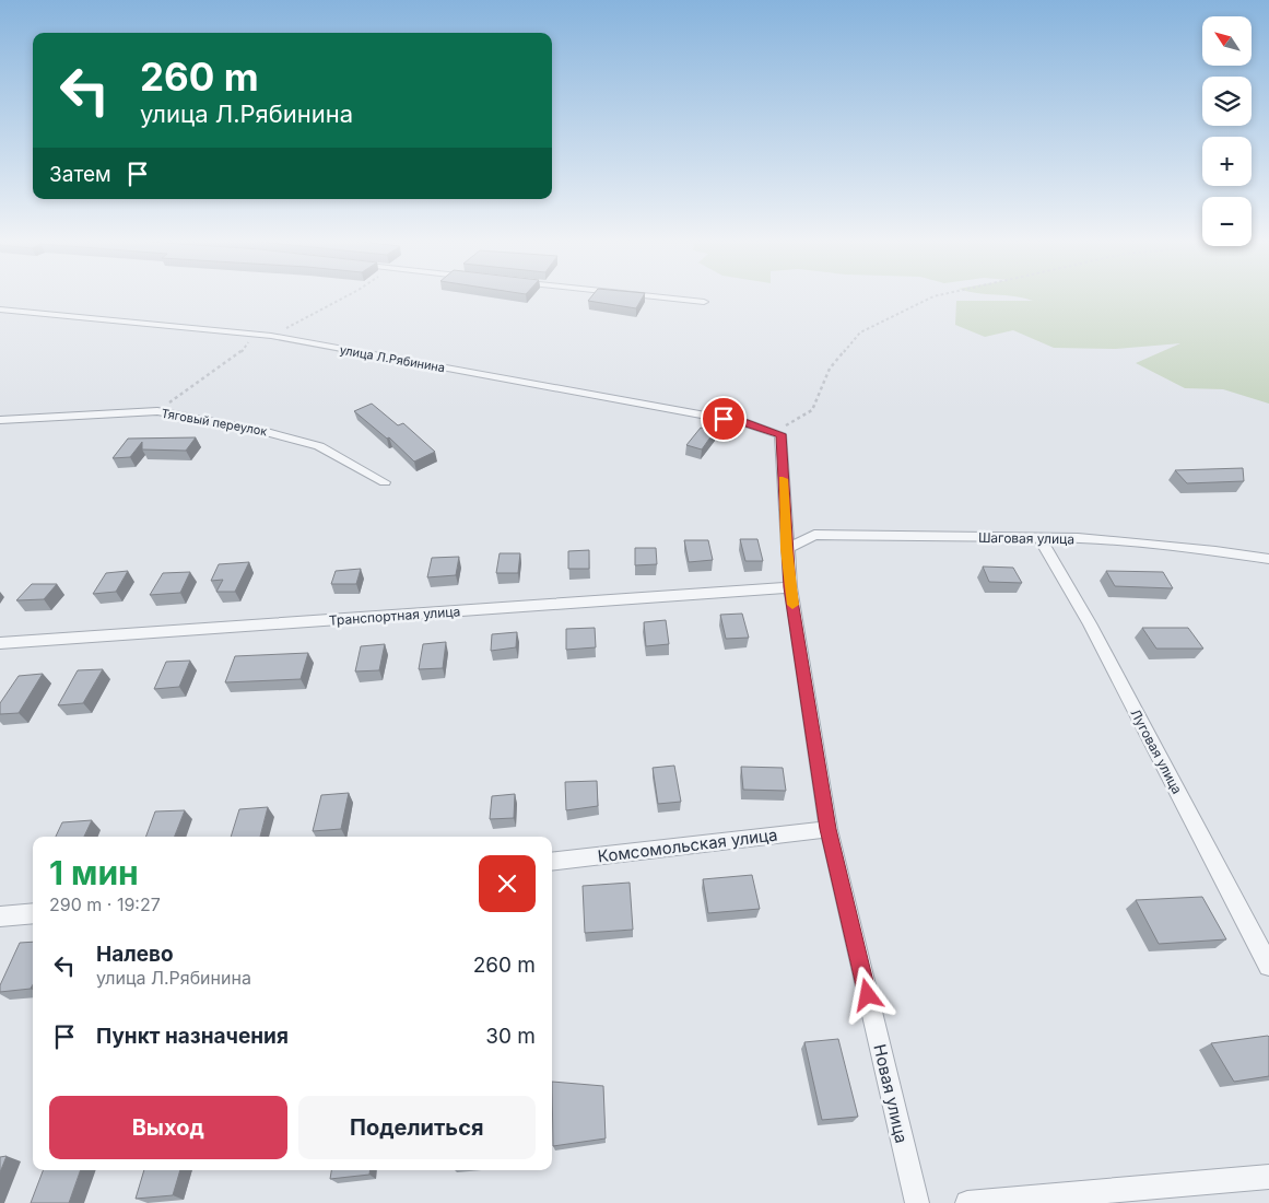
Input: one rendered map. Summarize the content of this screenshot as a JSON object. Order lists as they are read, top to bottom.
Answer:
{
  "streets": {
    "street": [
      "улица Л.Рябинина",
      "Тяговый переулок",
      "Шаговая улица",
      "Транспортная улица",
      "Луговая улица",
      "Комсомольская улица",
      "Новая улица"
    ]
  },
  "crossings": [
    ["улица Л.Рябинина", "Новая улица"],
    ["Шаговая улица", "Луговая улица"],
    ["Шаговая улица", "Новая улица"],
    ["Транспортная улица", "Новая улица"],
    ["Комсомольская улица", "Новая улица"]
  ],
  "north": "top left",
  "page": {
    "map_buttons": ["+", "−"],
    "turn": ["260 m", "улица Л.Рябинина"],
    "then": "Затем",
    "heading": ["1 мин", "290 m · 19:27"],
    "list": [
      {
        "name": "Налево",
        "note": "улица Л.Рябинина",
        "value": "260 m"
      },
      {
        "name": "Пункт назначения",
        "value": "30 m"
      }
    ],
    "buttons": ["Выход", "Поделиться"]
  }
}
